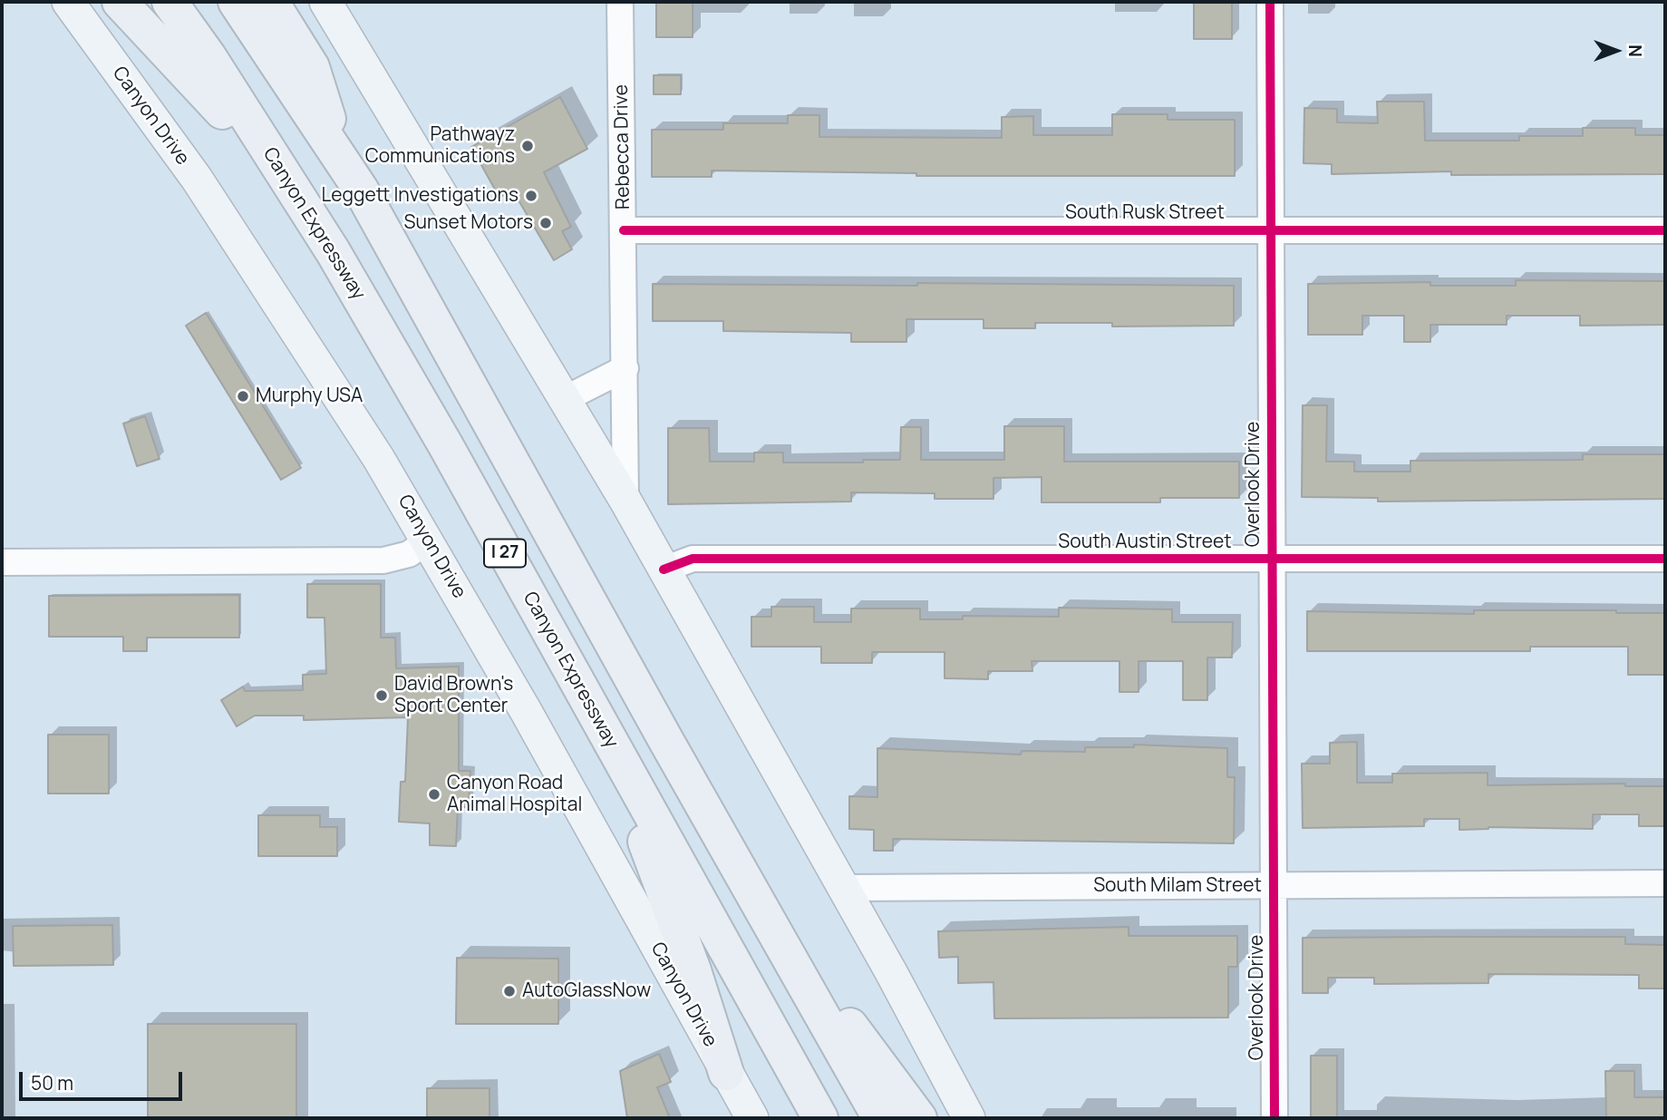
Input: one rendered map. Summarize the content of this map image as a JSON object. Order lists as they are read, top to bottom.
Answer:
{
  "streets": {
    "highway": ["Canyon Expressway", "I 27"],
    "main road": ["Canyon Drive"],
    "street": [
      "Rebecca Drive",
      "South Rusk Street",
      "Overlook Drive",
      "South Austin Street",
      "South Milam Street"
    ]
  },
  "crossings": [
    ["Rebecca Drive", "South Rusk Street"],
    ["South Rusk Street", "Overlook Drive"],
    ["Overlook Drive", "South Austin Street"],
    ["Overlook Drive", "South Milam Street"]
  ],
  "places": [
    "Pathwayz Communications",
    "Leggett Investigations",
    "Sunset Motors",
    "Murphy USA",
    "David Brown's Sport Center",
    "Canyon Road Animal Hospital",
    "AutoGlassNow"
  ],
  "scale_bar": "50 m",
  "north": "right"
}
